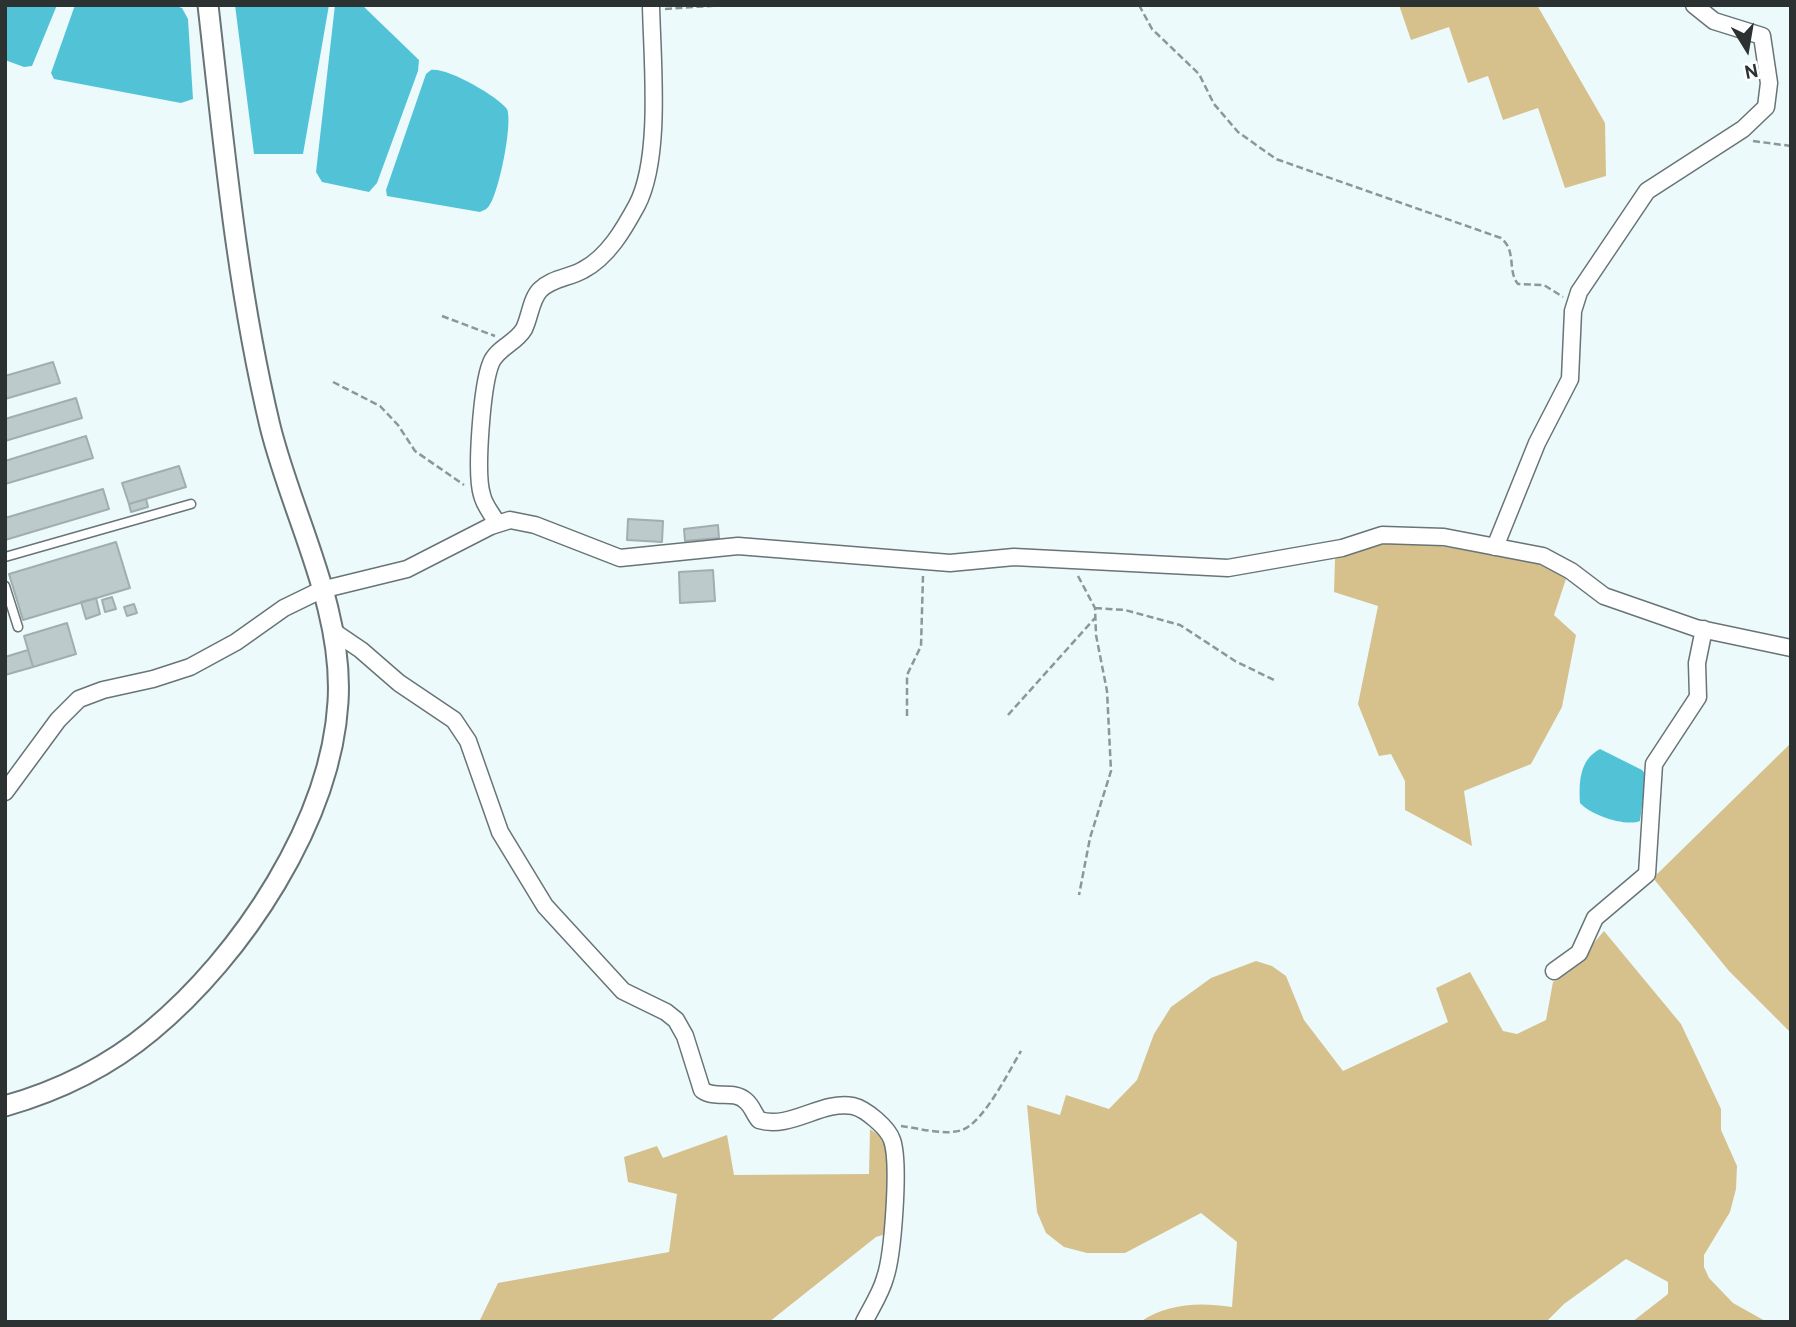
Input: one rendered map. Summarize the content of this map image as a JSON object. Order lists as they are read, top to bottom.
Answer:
{
  "north": "bottom"
}
